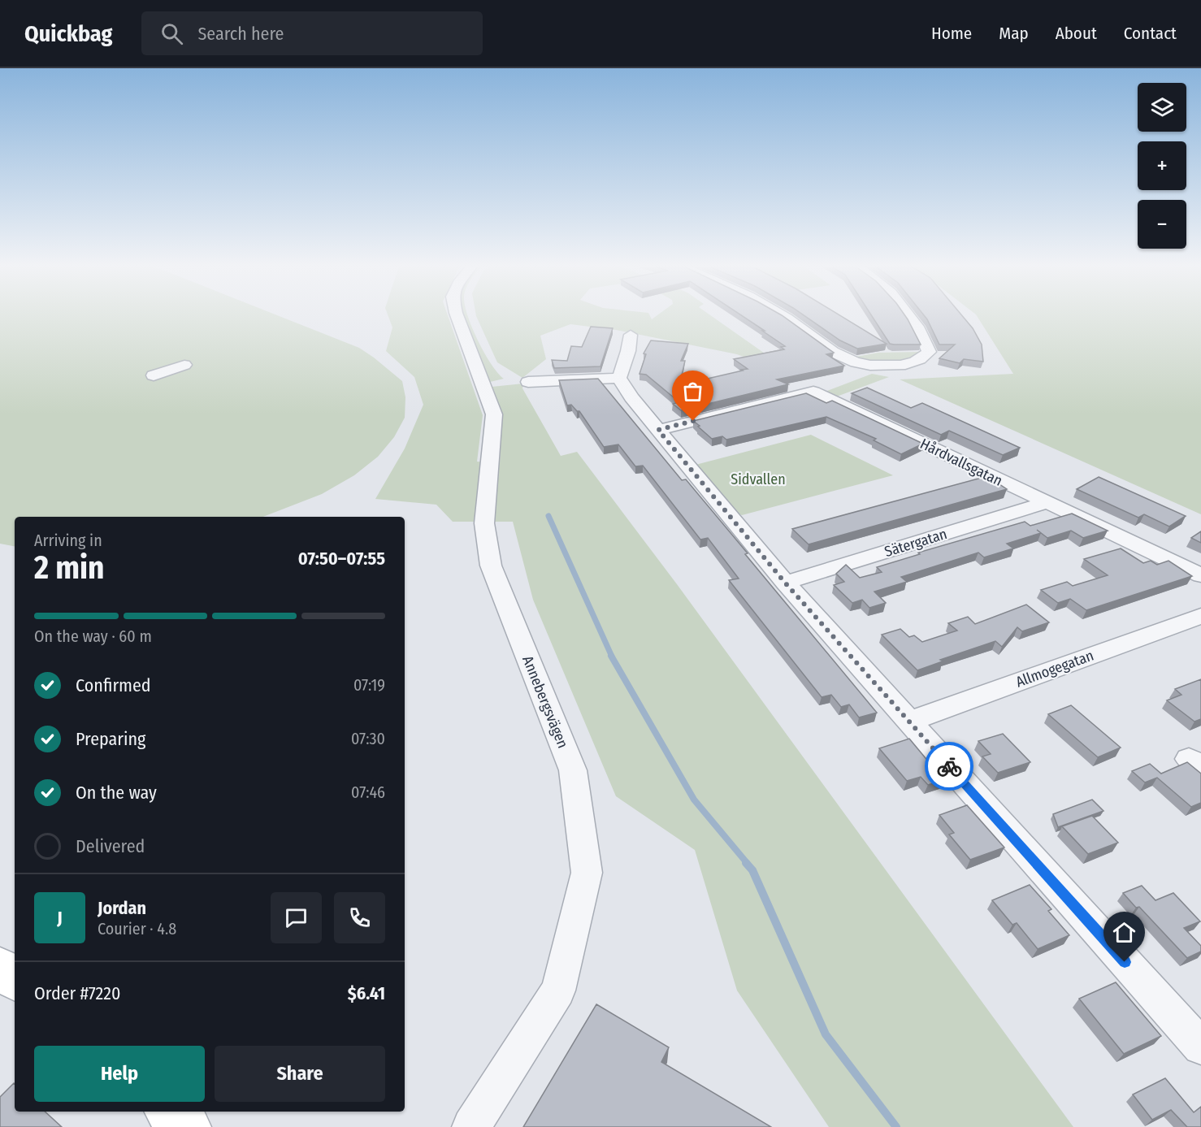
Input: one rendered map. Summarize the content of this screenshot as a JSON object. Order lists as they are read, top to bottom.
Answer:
{
  "streets": {
    "street": [
      "Hårdvallsgatan",
      "Sätergatan",
      "Allmogegatan",
      "Annebergsvägen"
    ]
  },
  "crossings": [
    ["Hårdvallsgatan", "Sätergatan"]
  ],
  "parks": ["Sidvallen"],
  "page": {
    "header": "Quickbag",
    "search": "Search here",
    "nav": [
      "Home",
      "Map",
      "About",
      "Contact"
    ],
    "map_buttons": ["+", "−"],
    "heading": ["2 min", "Arriving in", "07:50–07:55"],
    "panel": [
      "Jordan",
      "Courier · 4.8",
      "Order #7220",
      "$6.41"
    ],
    "bar": "On the way · 60 m",
    "list": [
      ["Confirmed", "07:19"],
      ["Preparing", "07:30"],
      ["On the way", "07:46"],
      "Delivered"
    ],
    "round": "J",
    "buttons": ["Help", "Share"]
  }
}
